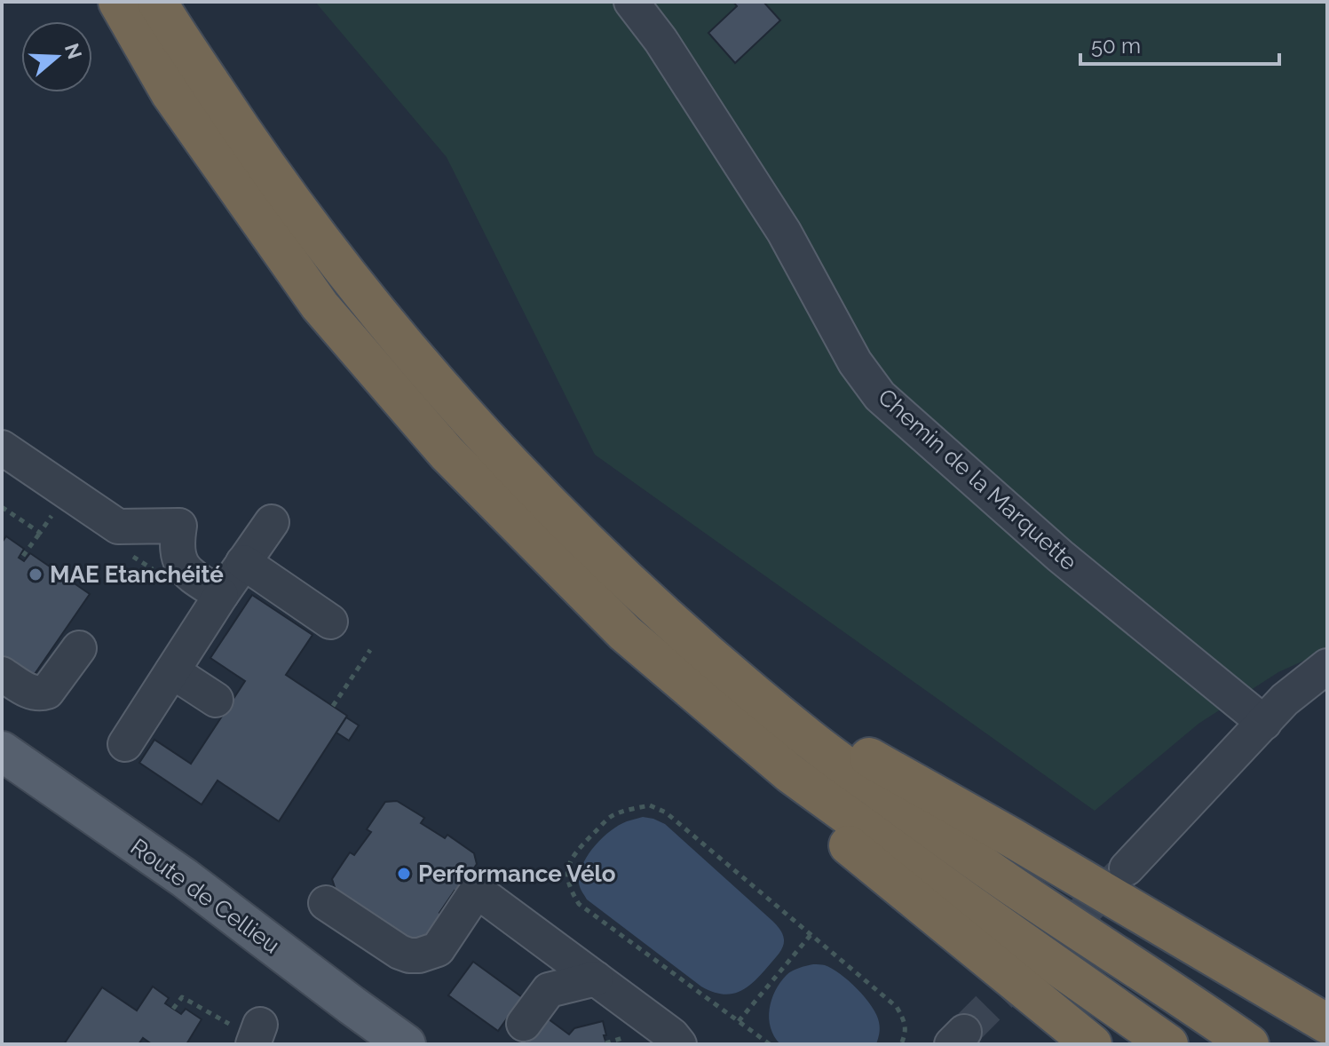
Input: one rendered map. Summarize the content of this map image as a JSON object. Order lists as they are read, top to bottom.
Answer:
{
  "streets": {
    "main road": ["Route de Cellieu"],
    "street": ["Chemin de la Marquette"]
  },
  "places": ["MAE Etanchéité", "Performance Vélo"],
  "scale_bar": "50 m",
  "north": "right"
}
